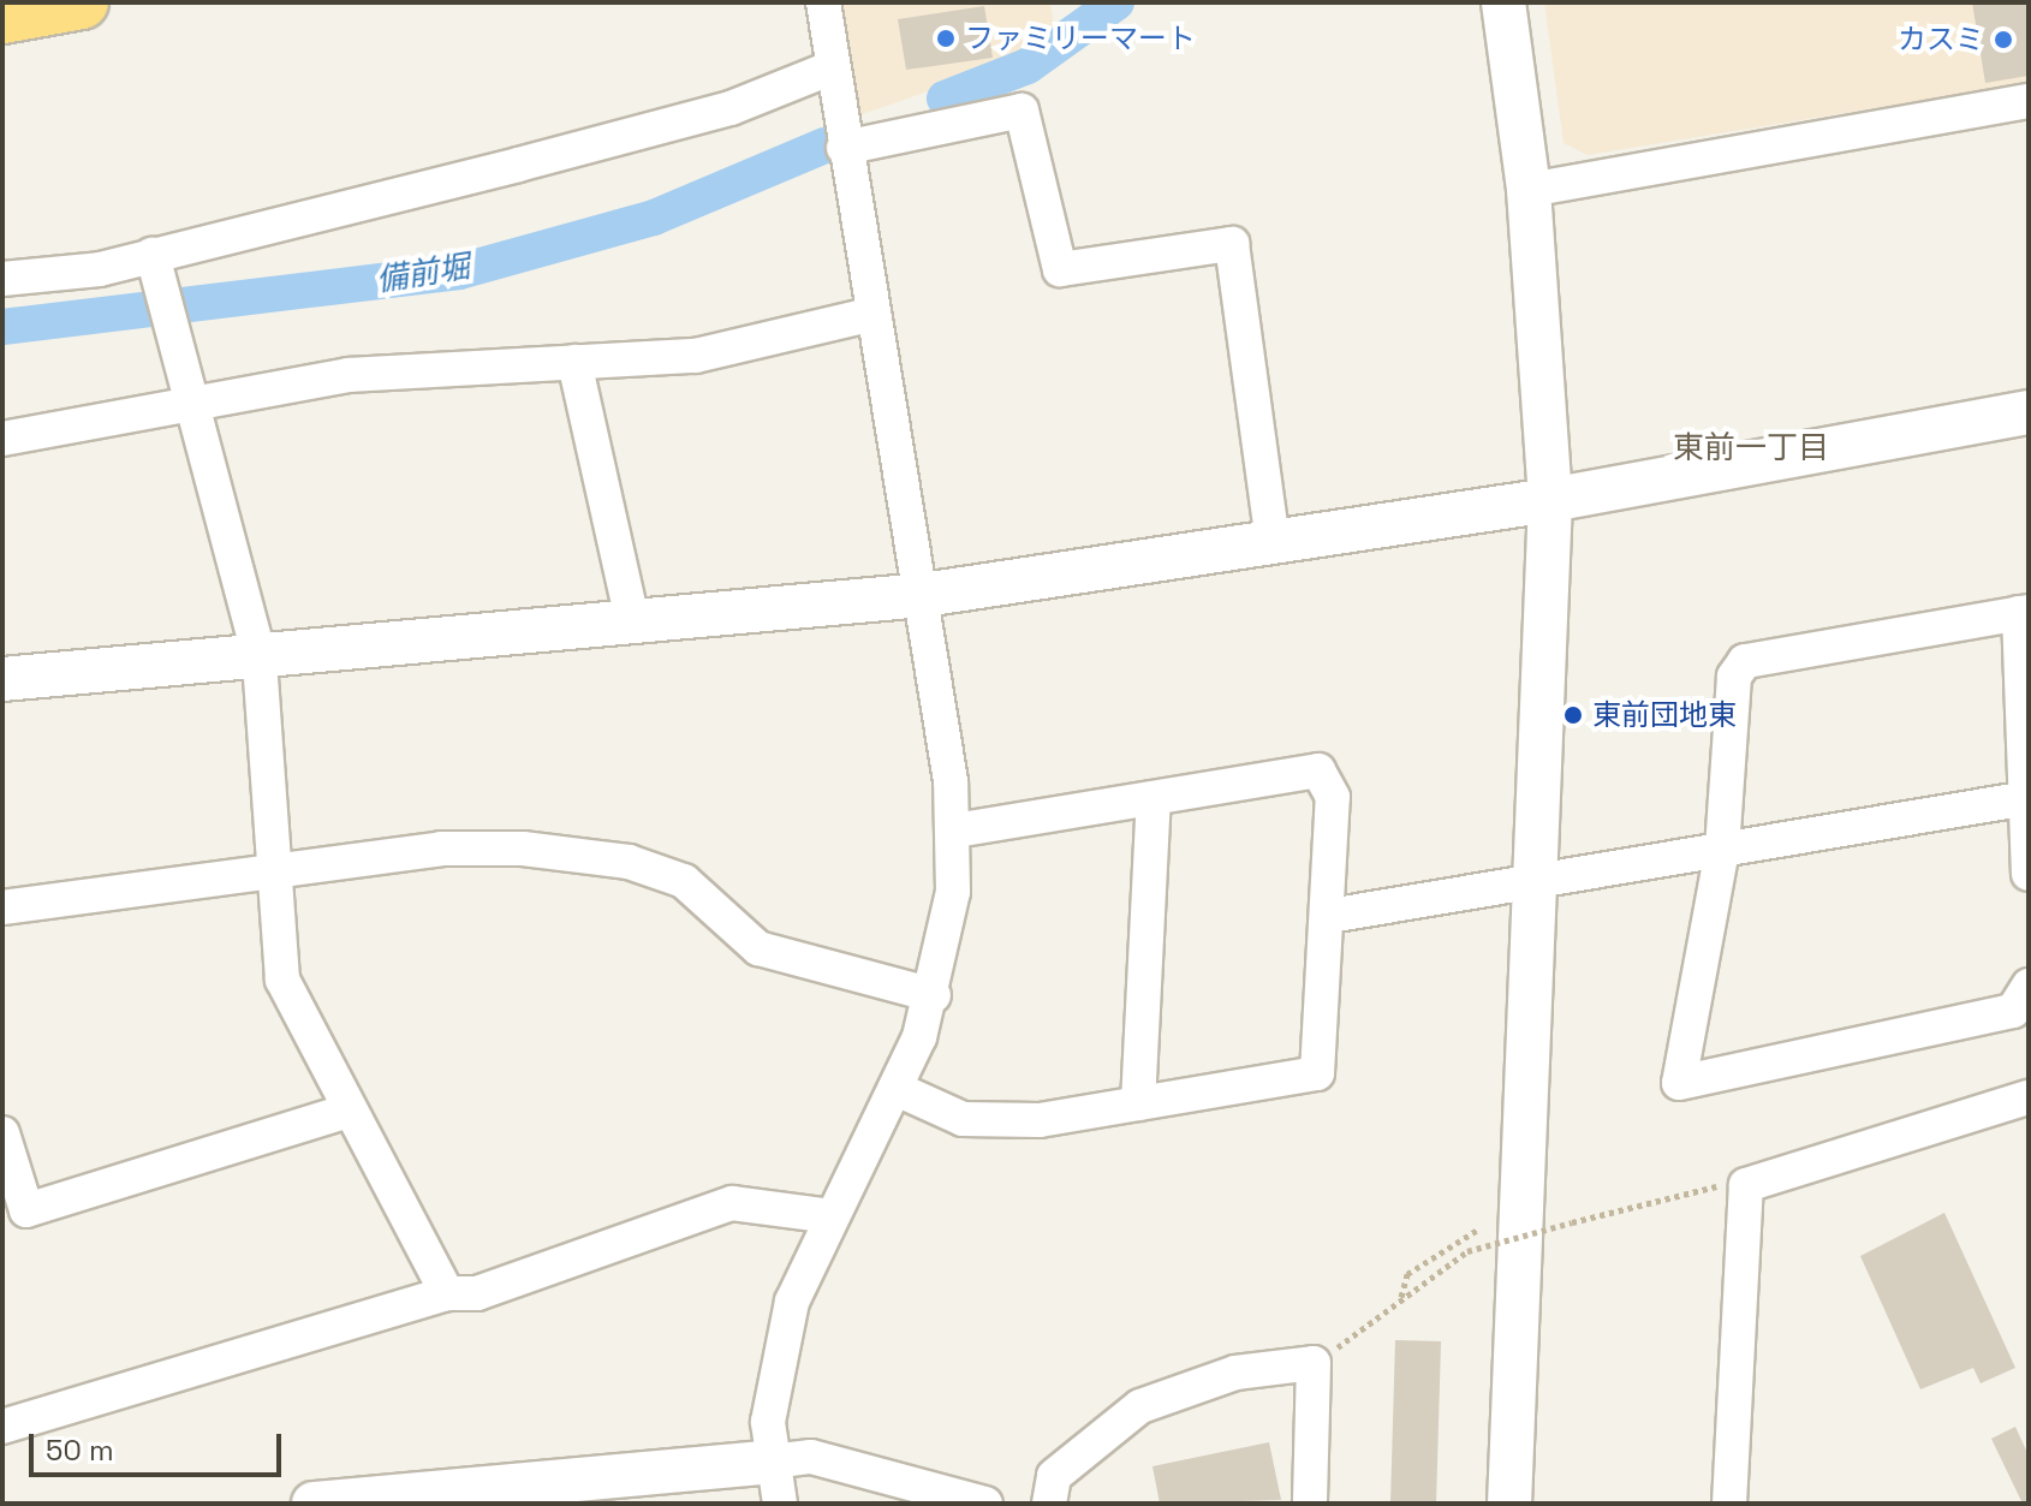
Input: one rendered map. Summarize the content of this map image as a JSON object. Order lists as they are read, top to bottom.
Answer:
{
  "districts": ["東前一丁目"],
  "water": ["備前堀"],
  "places": ["ファミリーマート", "カスミ", "東前団地東"],
  "scale_bar": "50 m"
}
